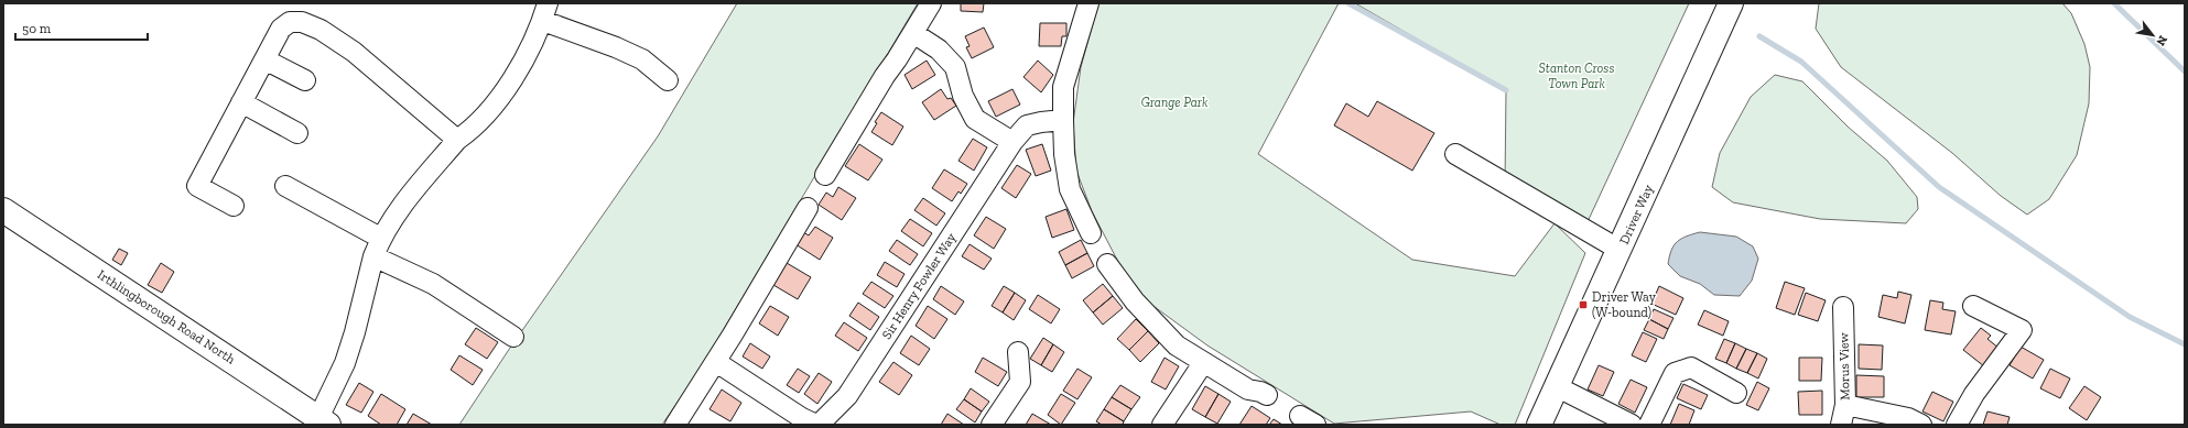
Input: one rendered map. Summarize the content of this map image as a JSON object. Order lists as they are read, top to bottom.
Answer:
{
  "streets": {
    "main road": ["Driver Way", "Irthlingborough Road North"],
    "street": ["Sir Henry Fowler Way", "Morus View"]
  },
  "parks": ["Stanton Cross Town Park", "Grange Park"],
  "places": {
    "transit": ["Driver Way (W-bound)"]
  },
  "scale_bar": "50 m",
  "north": "bottom right"
}
